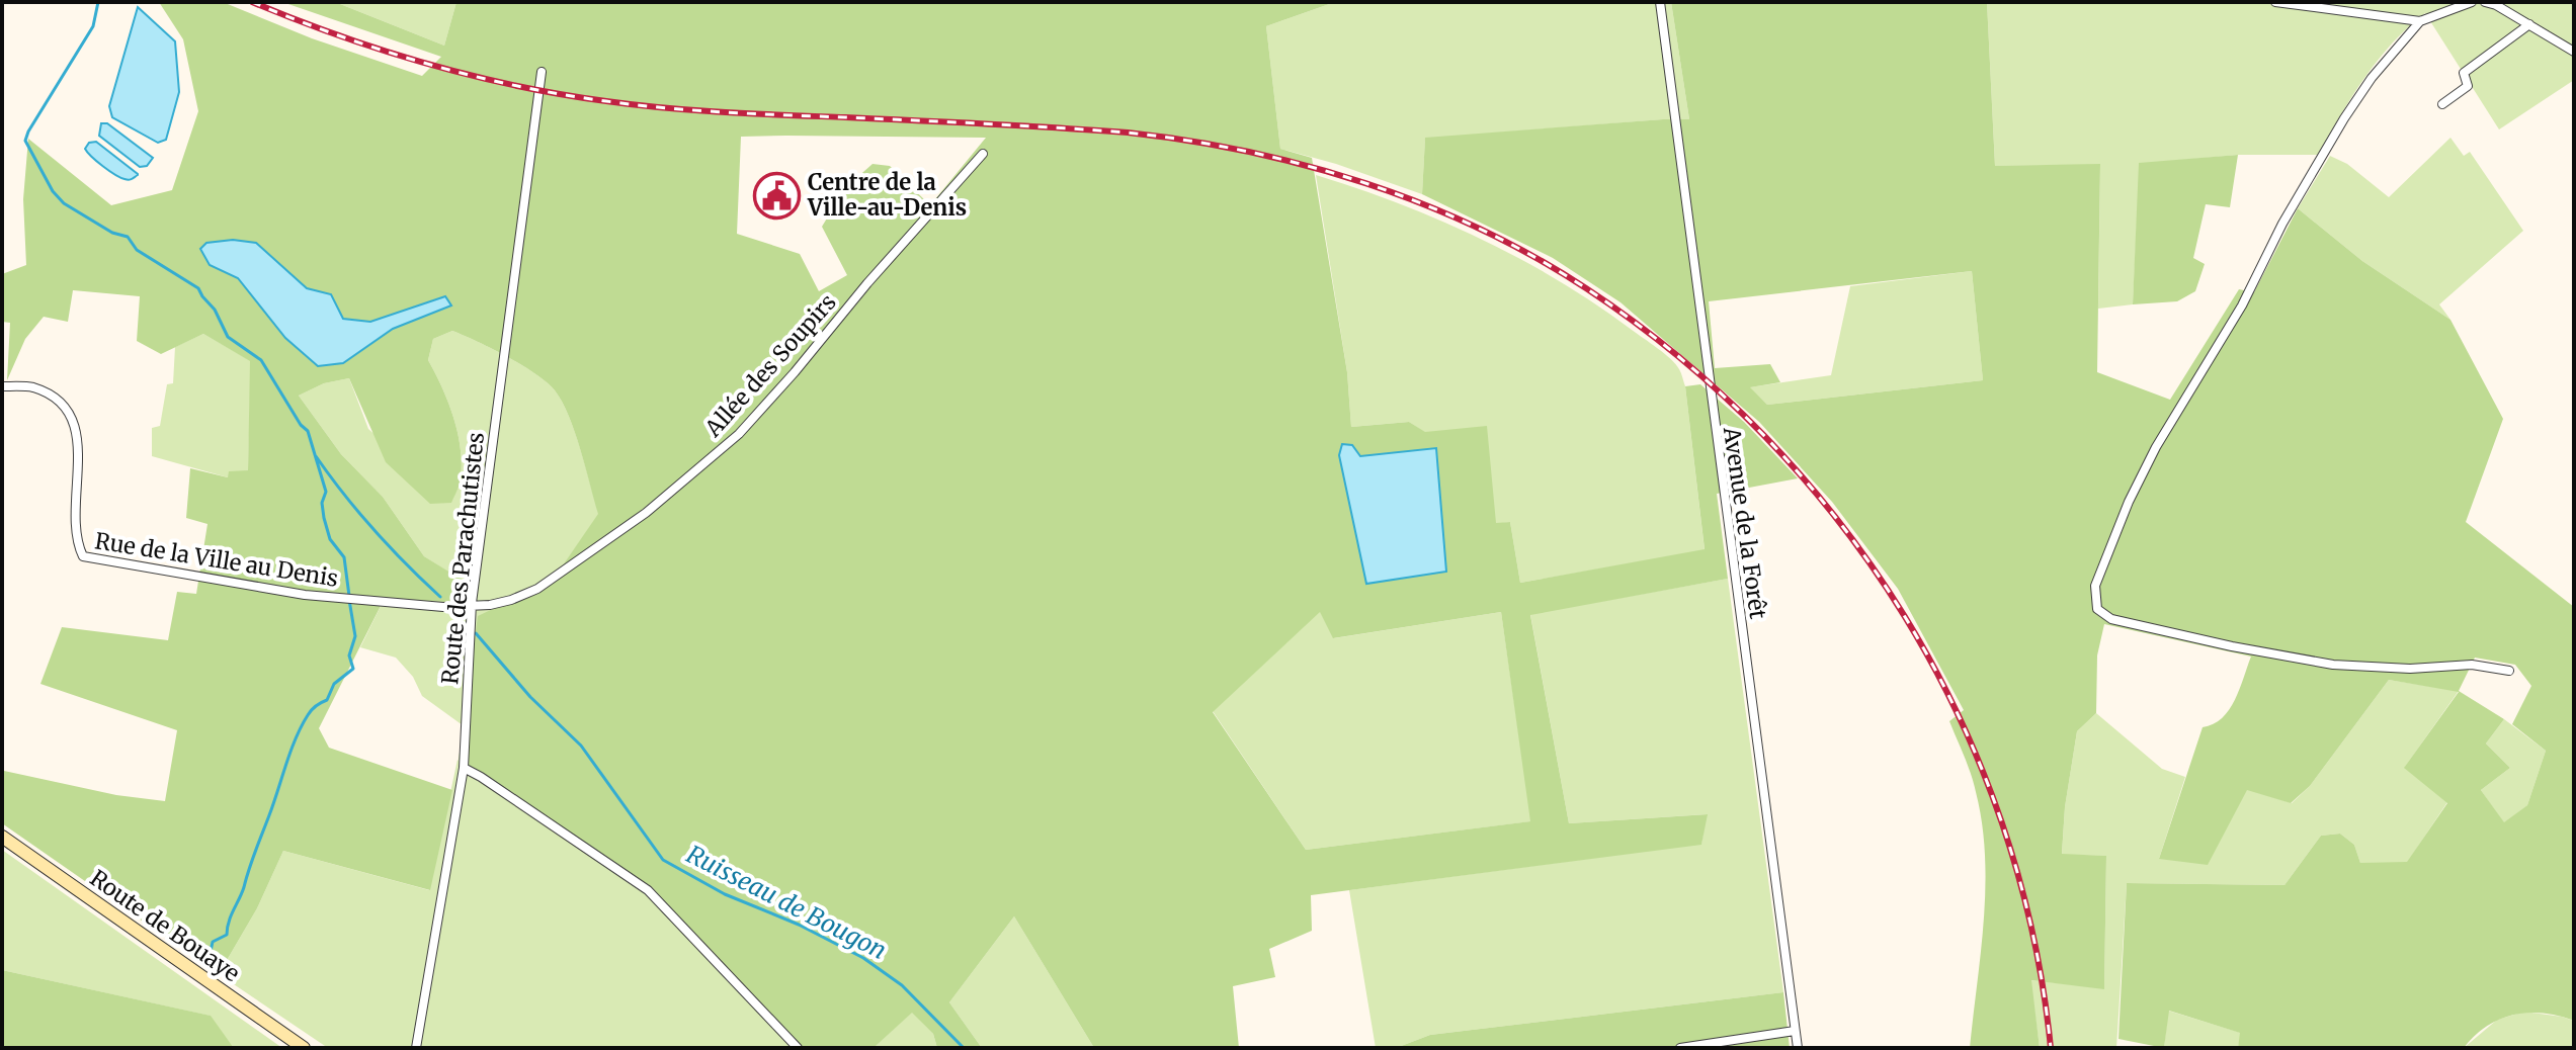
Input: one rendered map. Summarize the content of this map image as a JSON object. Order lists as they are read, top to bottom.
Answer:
{
  "streets": {
    "main road": ["Route de Bouaye"],
    "street": [
      "Allée des Soupirs",
      "Avenue de la Forêt",
      "Route des Parachutistes",
      "Rue de la Ville au Denis"
    ]
  },
  "crossings": [
    ["Allée des Soupirs", "Route des Parachutistes"],
    ["Allée des Soupirs", "Rue de la Ville au Denis"],
    ["Route des Parachutistes", "Rue de la Ville au Denis"]
  ],
  "water": ["Ruisseau de Bougon"],
  "places": {
    "public building": ["Centre de la Ville-au-Denis"]
  }
}
